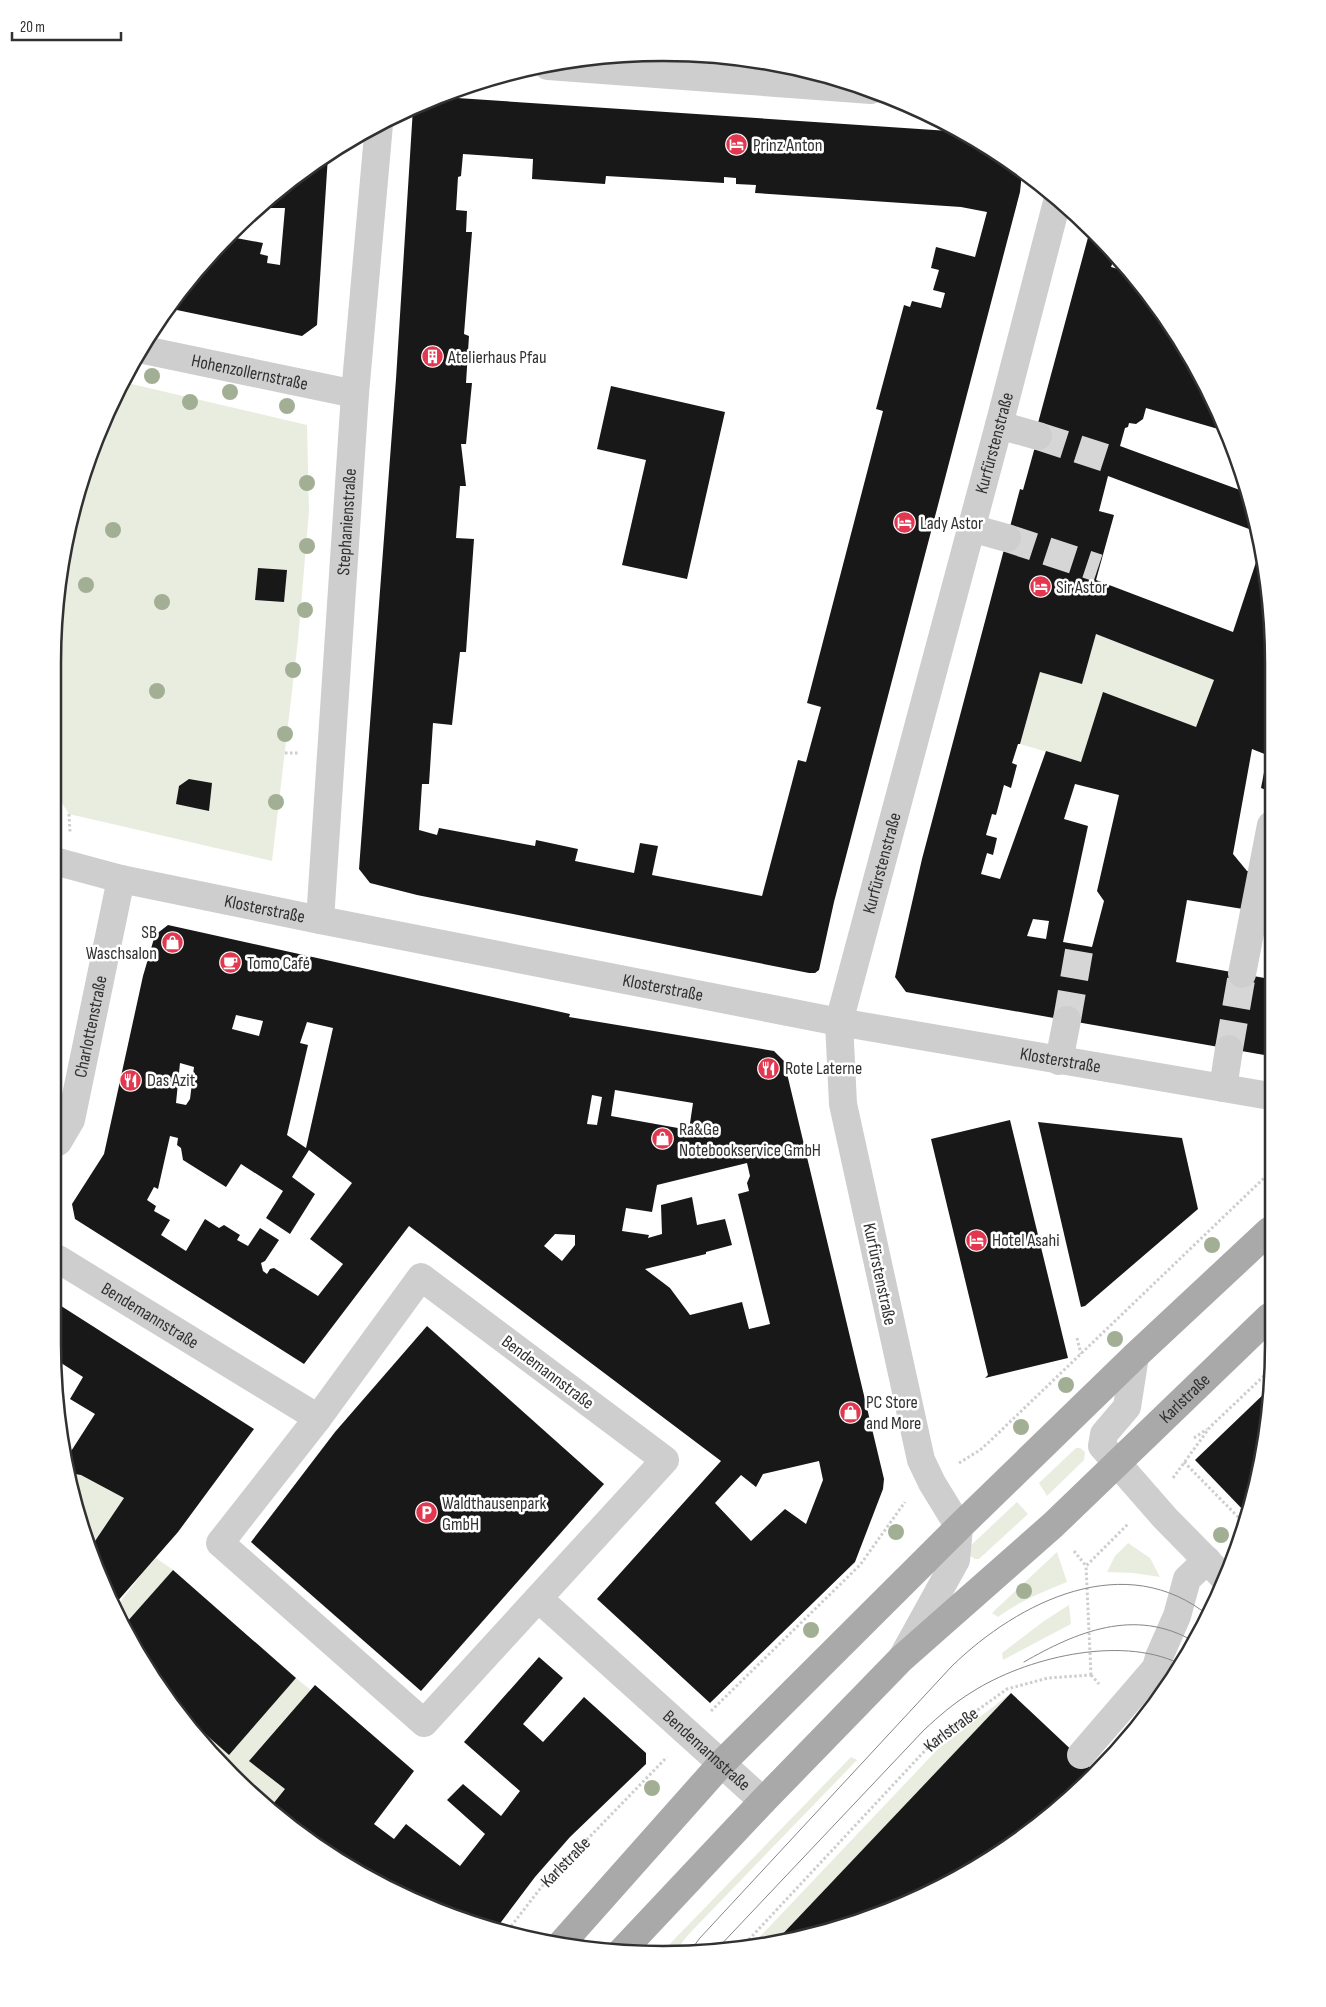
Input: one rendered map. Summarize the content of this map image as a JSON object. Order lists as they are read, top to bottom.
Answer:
{
  "streets": {
    "main road": ["Karlstraße"],
    "street": [
      "Hohenzollernstraße",
      "Kurfürstenstraße",
      "Stephanienstraße",
      "Klosterstraße",
      "Charlottenstraße",
      "Bendemannstraße"
    ]
  },
  "crossings": [
    ["Hohenzollernstraße", "Stephanienstraße"],
    ["Kurfürstenstraße", "Klosterstraße"],
    ["Kurfürstenstraße", "Karlstraße"],
    ["Stephanienstraße", "Klosterstraße"],
    ["Klosterstraße", "Charlottenstraße"],
    ["Bendemannstraße", "Karlstraße"]
  ],
  "places": {
    "hotel": [
      "Prinz Anton",
      "Lady Astor",
      "Sir Astor",
      "Hotel Asahi"
    ],
    "building": ["Atelierhaus Pfau"],
    "shop": ["SB Waschsalon", "Ra&Ge Notebookservice GmbH", "PC Store and More"],
    "cafe": ["Tomo Café"],
    "restaurant": ["Rote Laterne", "Das Azit"],
    "parking": ["Waldthausenpark GmbH"]
  },
  "scale_bar": "20 m"
}
